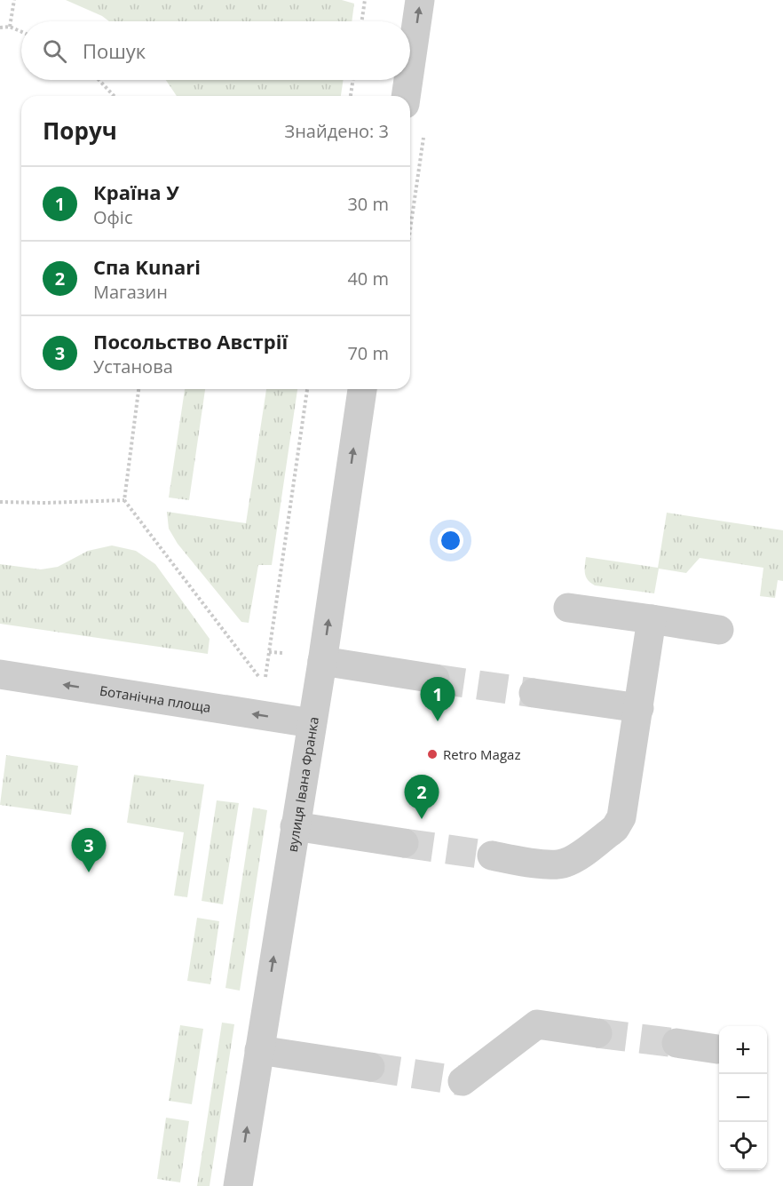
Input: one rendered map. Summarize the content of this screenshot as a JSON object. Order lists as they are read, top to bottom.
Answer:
{
  "streets": {
    "street": ["Ботанічна площа", "вулиця Івана Франка"]
  },
  "crossings": [
    ["Ботанічна площа", "вулиця Івана Франка"]
  ],
  "one_way": ["Ботанічна площа", "вулиця Івана Франка"],
  "places": ["Retro Magaz"],
  "page": {
    "search": "Пошук",
    "heading": ["Поруч", "Знайдено: 3"],
    "list": [
      {
        "mark": "1",
        "name": "Країна У",
        "note": "Офіс",
        "value": "30 m"
      },
      {
        "mark": "2",
        "name": "Спа Kunari",
        "note": "Магазин",
        "value": "40 m"
      },
      {
        "mark": "3",
        "name": "Посольство Австрії",
        "note": "Установа",
        "value": "70 m"
      }
    ],
    "pins": ["1", "2", "3"],
    "map_buttons": ["+", "−"]
  }
}
